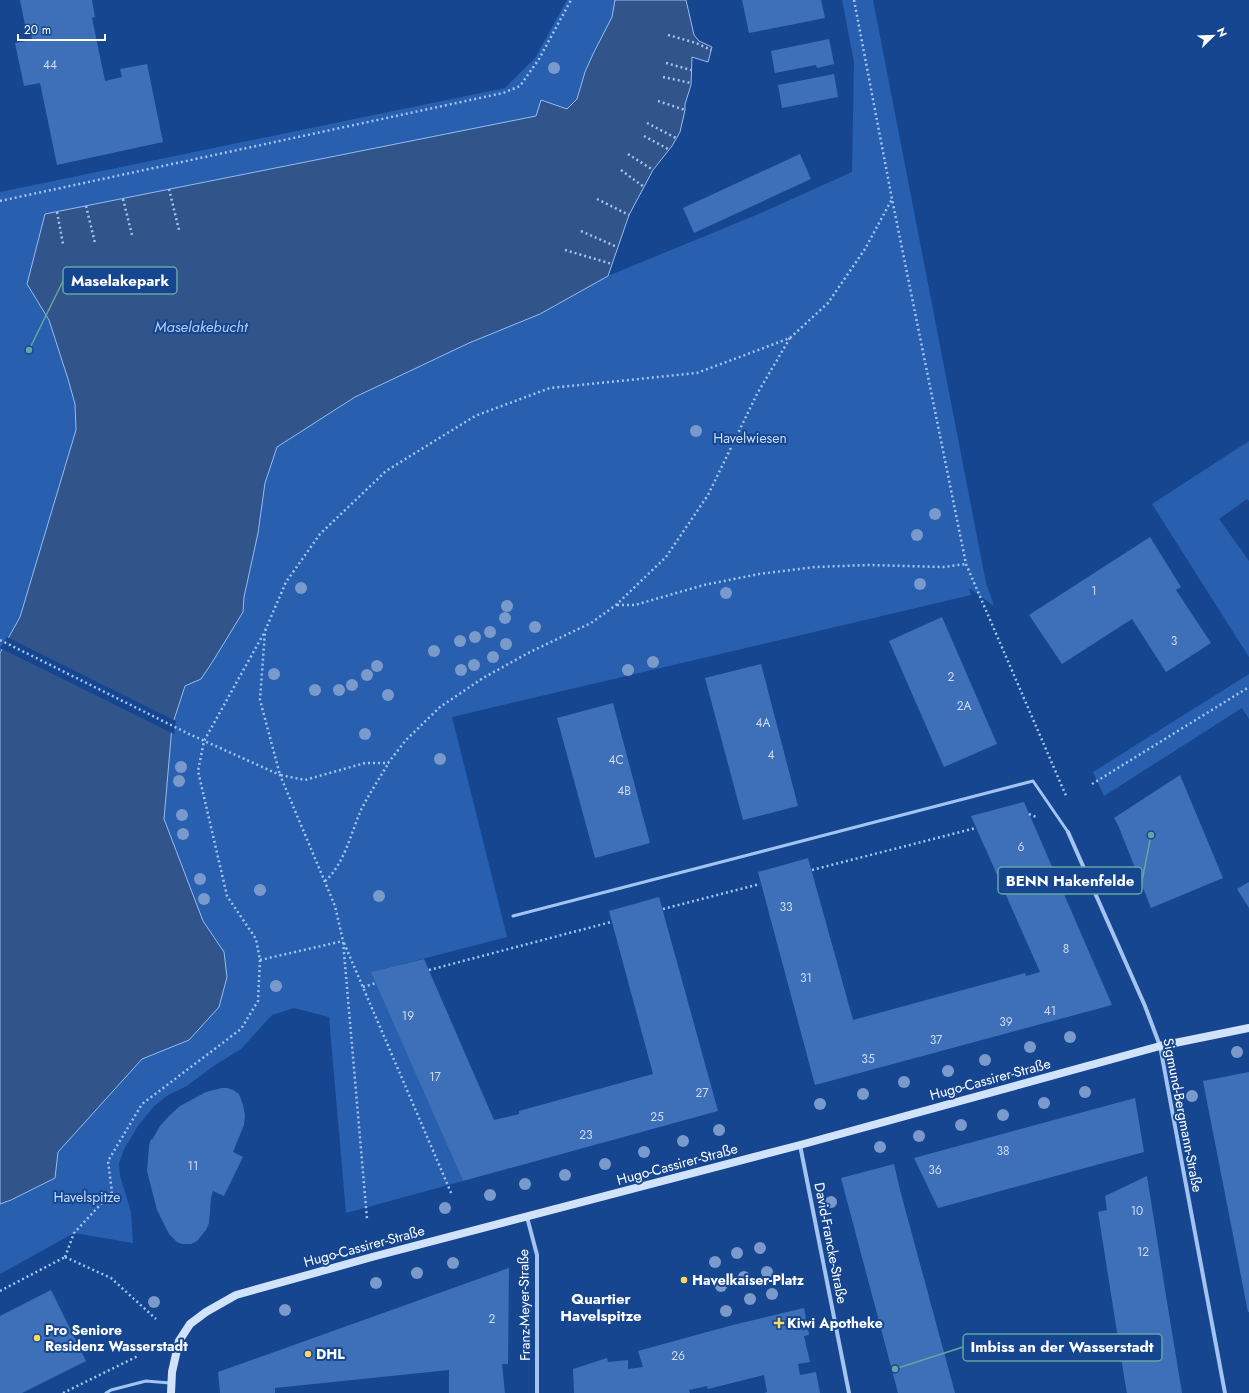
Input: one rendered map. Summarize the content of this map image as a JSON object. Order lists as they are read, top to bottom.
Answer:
{
  "streets": {
    "street": [
      "Hugo-Cassirer-Straße",
      "Sigmund-Bergmann-Straße",
      "David-Francke-Straße",
      "Franz-Meyer-Straße"
    ]
  },
  "crossings": [
    ["Hugo-Cassirer-Straße", "Sigmund-Bergmann-Straße"],
    ["Hugo-Cassirer-Straße", "David-Francke-Straße"],
    ["Hugo-Cassirer-Straße", "Franz-Meyer-Straße"]
  ],
  "districts": ["Quartier Havelspitze"],
  "water": ["Maselakebucht"],
  "parks": ["Havelwiesen", "Havelspitze"],
  "places": {
    "other": [
      "Maselakepark",
      "BENN Hakenfelde",
      "Havelkaiser-Platz",
      "Pro Seniore Residenz Wasserstadt",
      "DHL",
      "Imbiss an der Wasserstadt"
    ],
    "health": ["Kiwi Apotheke"]
  },
  "house_numbers": [
    "44",
    "1",
    "3",
    "2",
    "2A",
    "4A",
    "4",
    "4C",
    "4B",
    "6",
    "33",
    "8",
    "31",
    "41",
    "19",
    "39",
    "37",
    "35",
    "17",
    "27",
    "25",
    "23",
    "38",
    "11",
    "36",
    "10",
    "12",
    "2",
    "26"
  ],
  "scale_bar": "20 m",
  "north": "top right"
}
